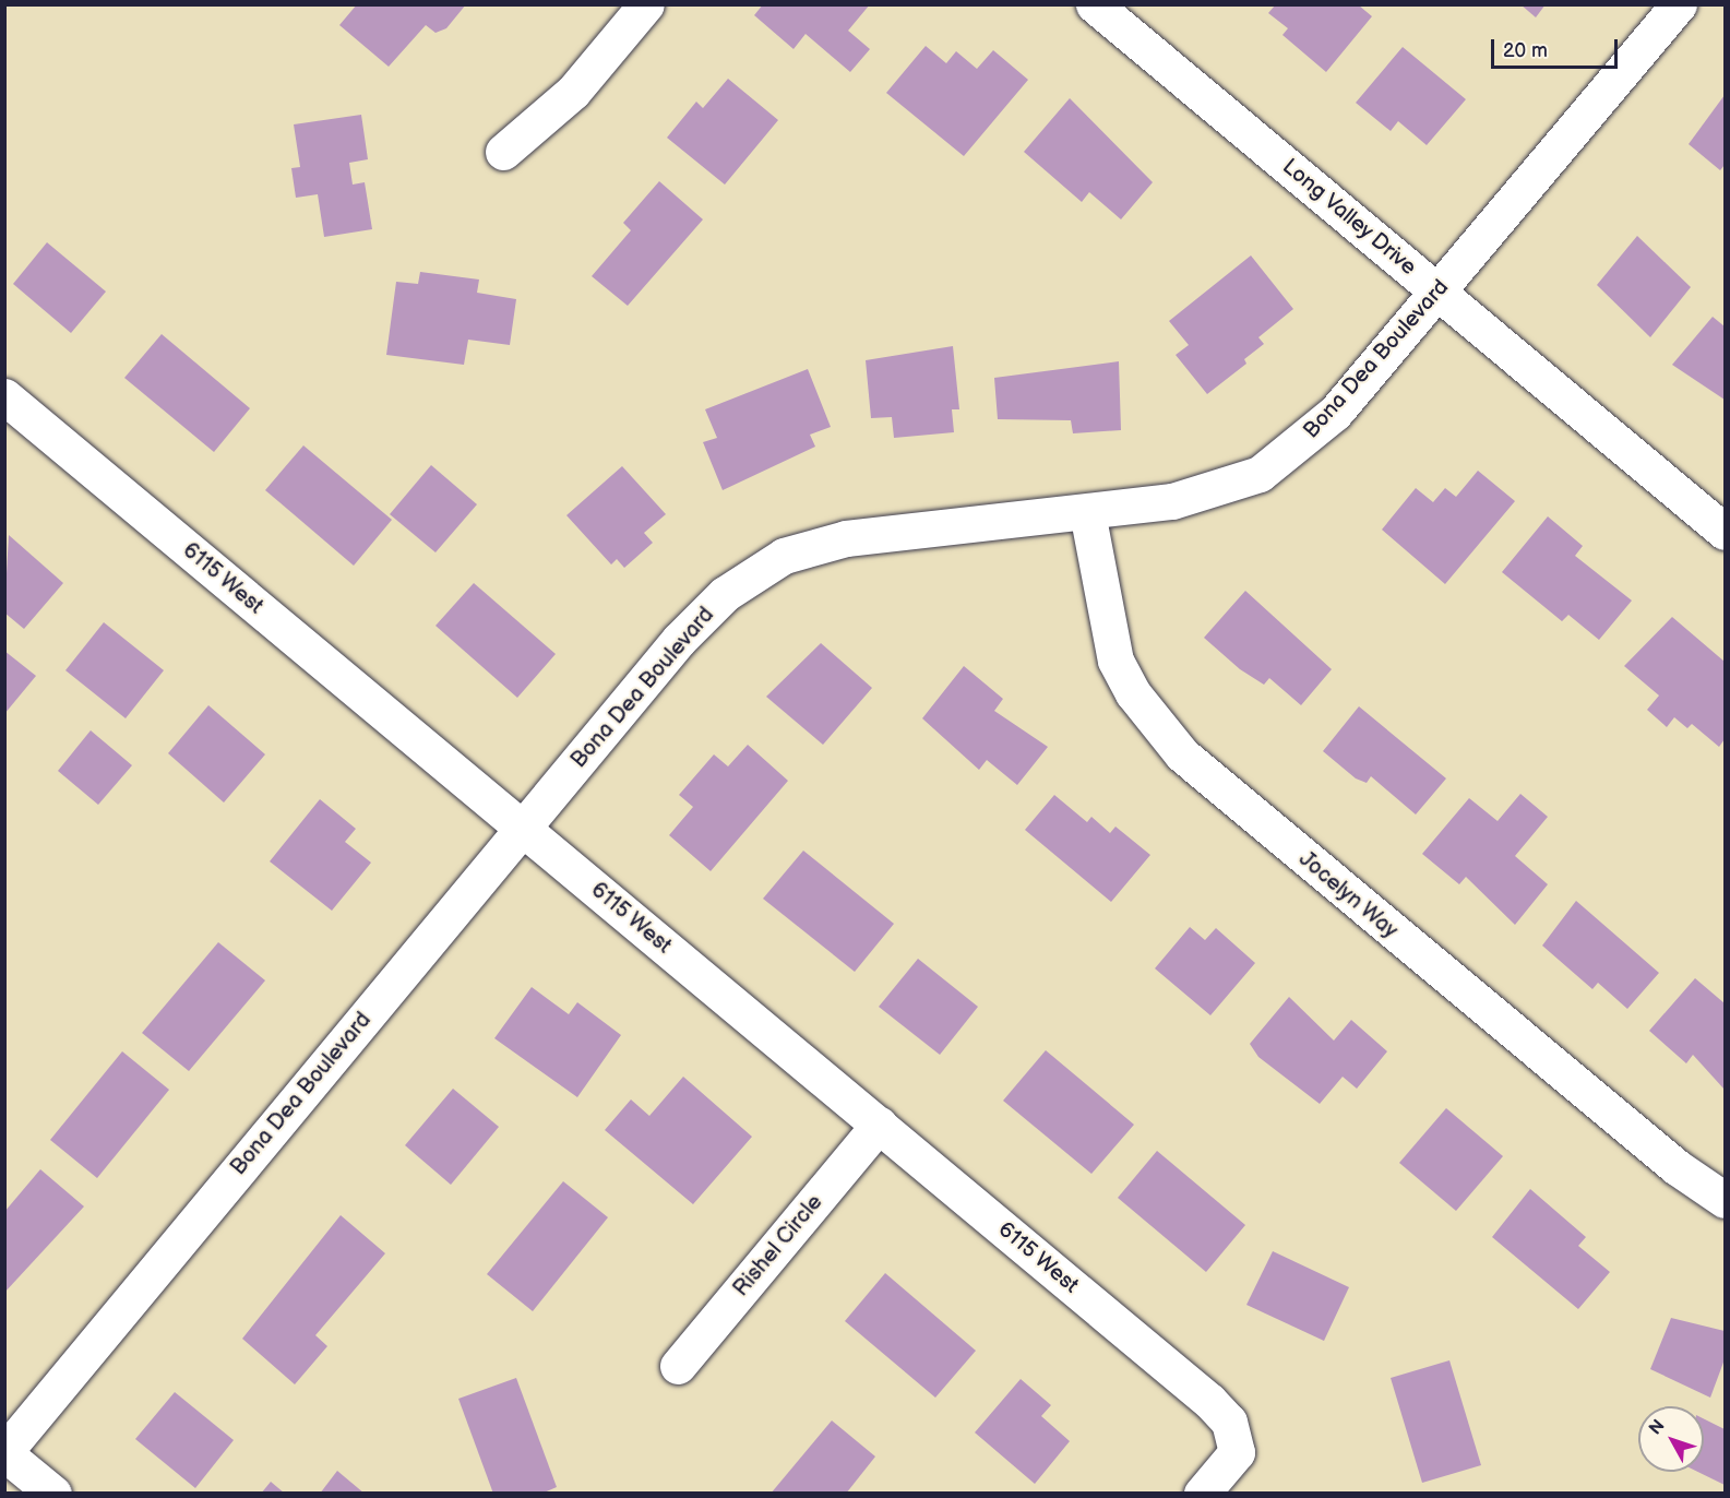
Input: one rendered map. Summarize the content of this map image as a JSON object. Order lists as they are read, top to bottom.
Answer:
{
  "streets": {
    "street": [
      "Long Valley Drive",
      "Bona Dea Boulevard",
      "6115 West",
      "Jocelyn Way",
      "Rishel Circle"
    ]
  },
  "crossings": [
    ["Long Valley Drive", "Bona Dea Boulevard"],
    ["Bona Dea Boulevard", "6115 West"],
    ["Bona Dea Boulevard", "Jocelyn Way"],
    ["6115 West", "Rishel Circle"]
  ],
  "scale_bar": "20 m",
  "north": "top left"
}
